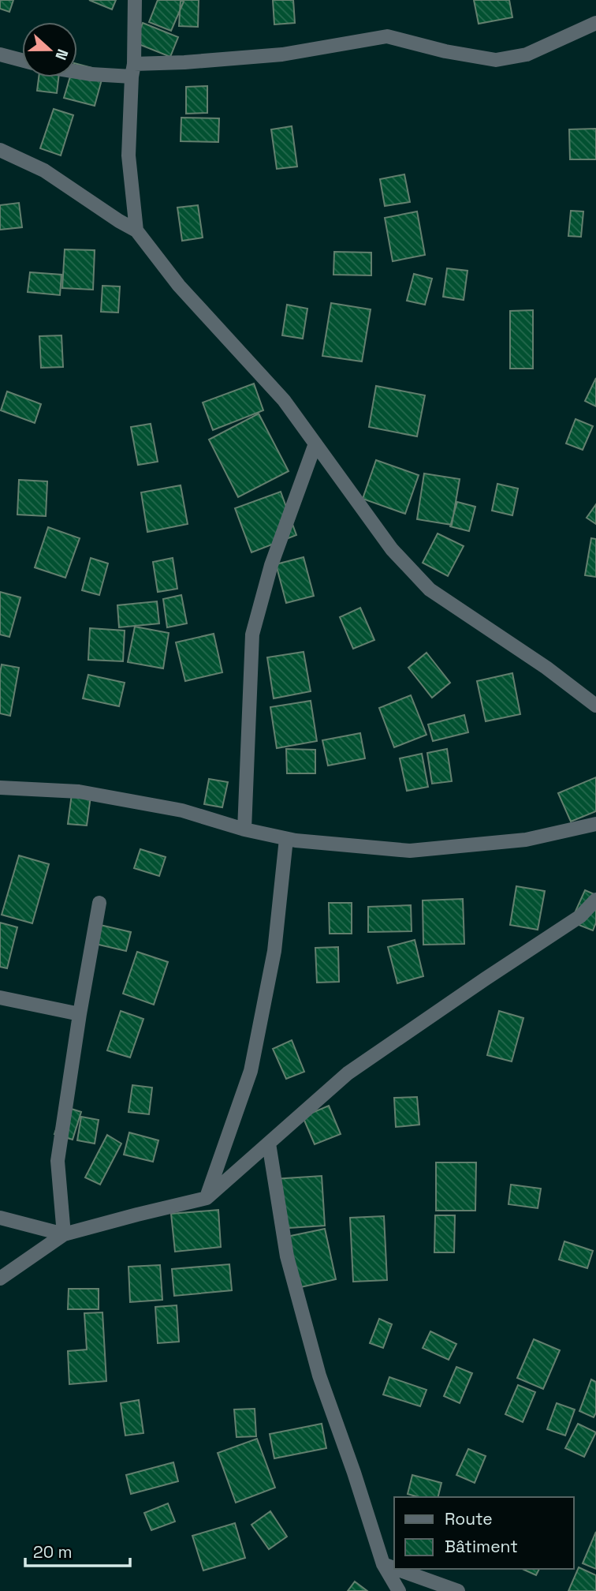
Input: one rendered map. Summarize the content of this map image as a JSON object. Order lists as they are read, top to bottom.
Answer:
{
  "legend": ["Route", "Bâtiment"],
  "scale_bar": "20 m",
  "north": "right"
}
